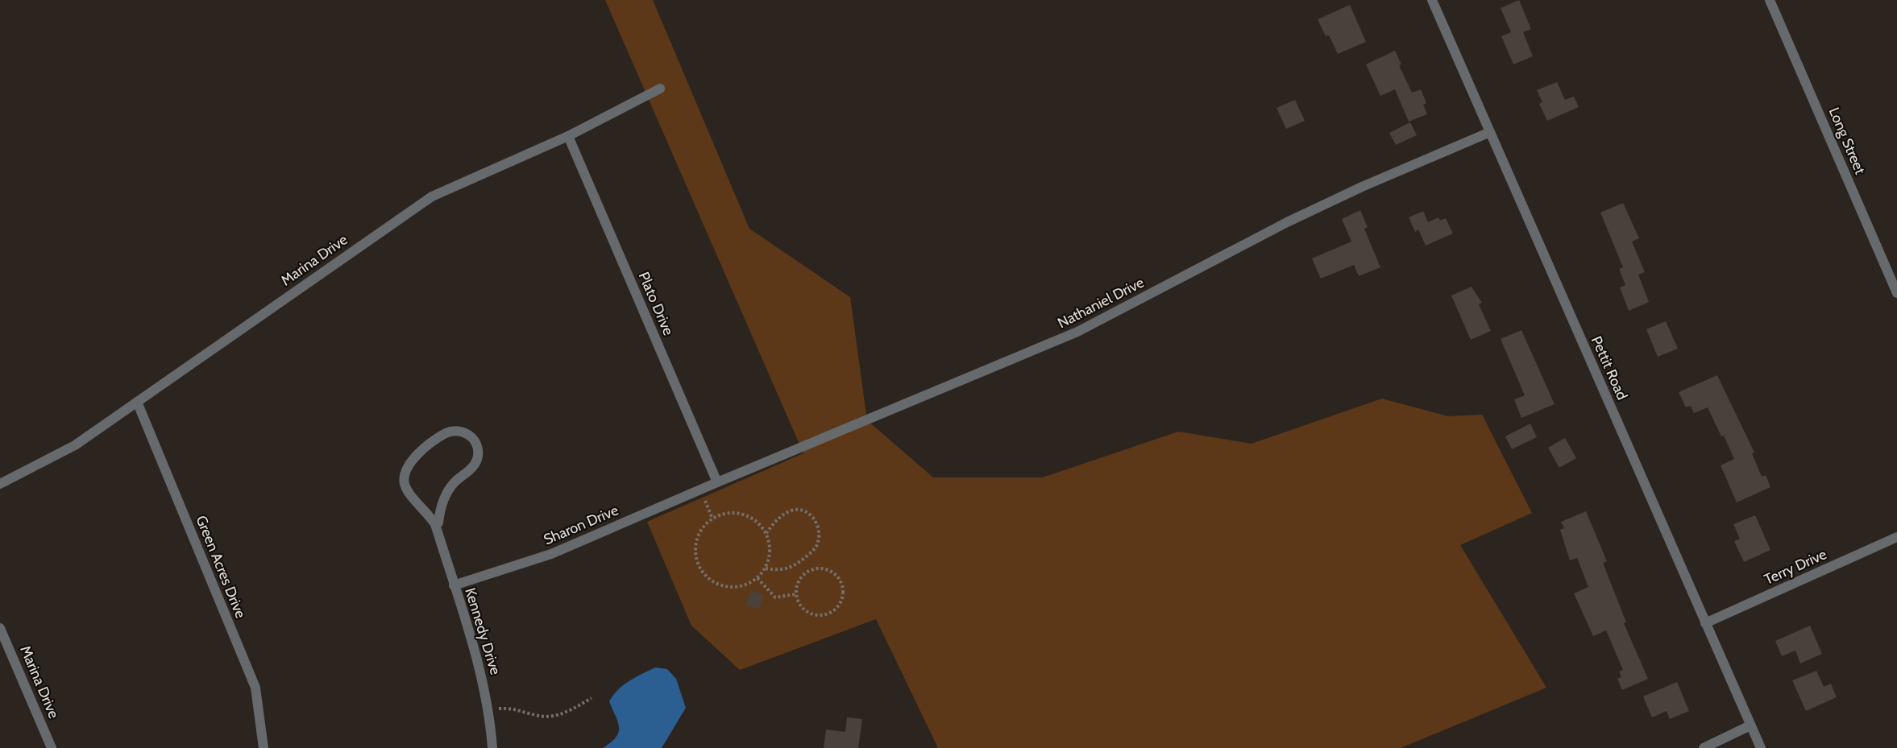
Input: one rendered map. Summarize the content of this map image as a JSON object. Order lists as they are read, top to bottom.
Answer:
{
  "streets": {
    "street": [
      "Long Street",
      "Marina Drive",
      "Nathaniel Drive",
      "Plato Drive",
      "Pettit Road",
      "Sharon Drive",
      "Green Acres Drive",
      "Terry Drive",
      "Kennedy Drive"
    ]
  },
  "crossings": [
    ["Marina Drive", "Plato Drive"],
    ["Marina Drive", "Green Acres Drive"],
    ["Nathaniel Drive", "Plato Drive"],
    ["Nathaniel Drive", "Pettit Road"],
    ["Nathaniel Drive", "Sharon Drive"],
    ["Plato Drive", "Sharon Drive"],
    ["Pettit Road", "Terry Drive"],
    ["Sharon Drive", "Kennedy Drive"]
  ]
}
